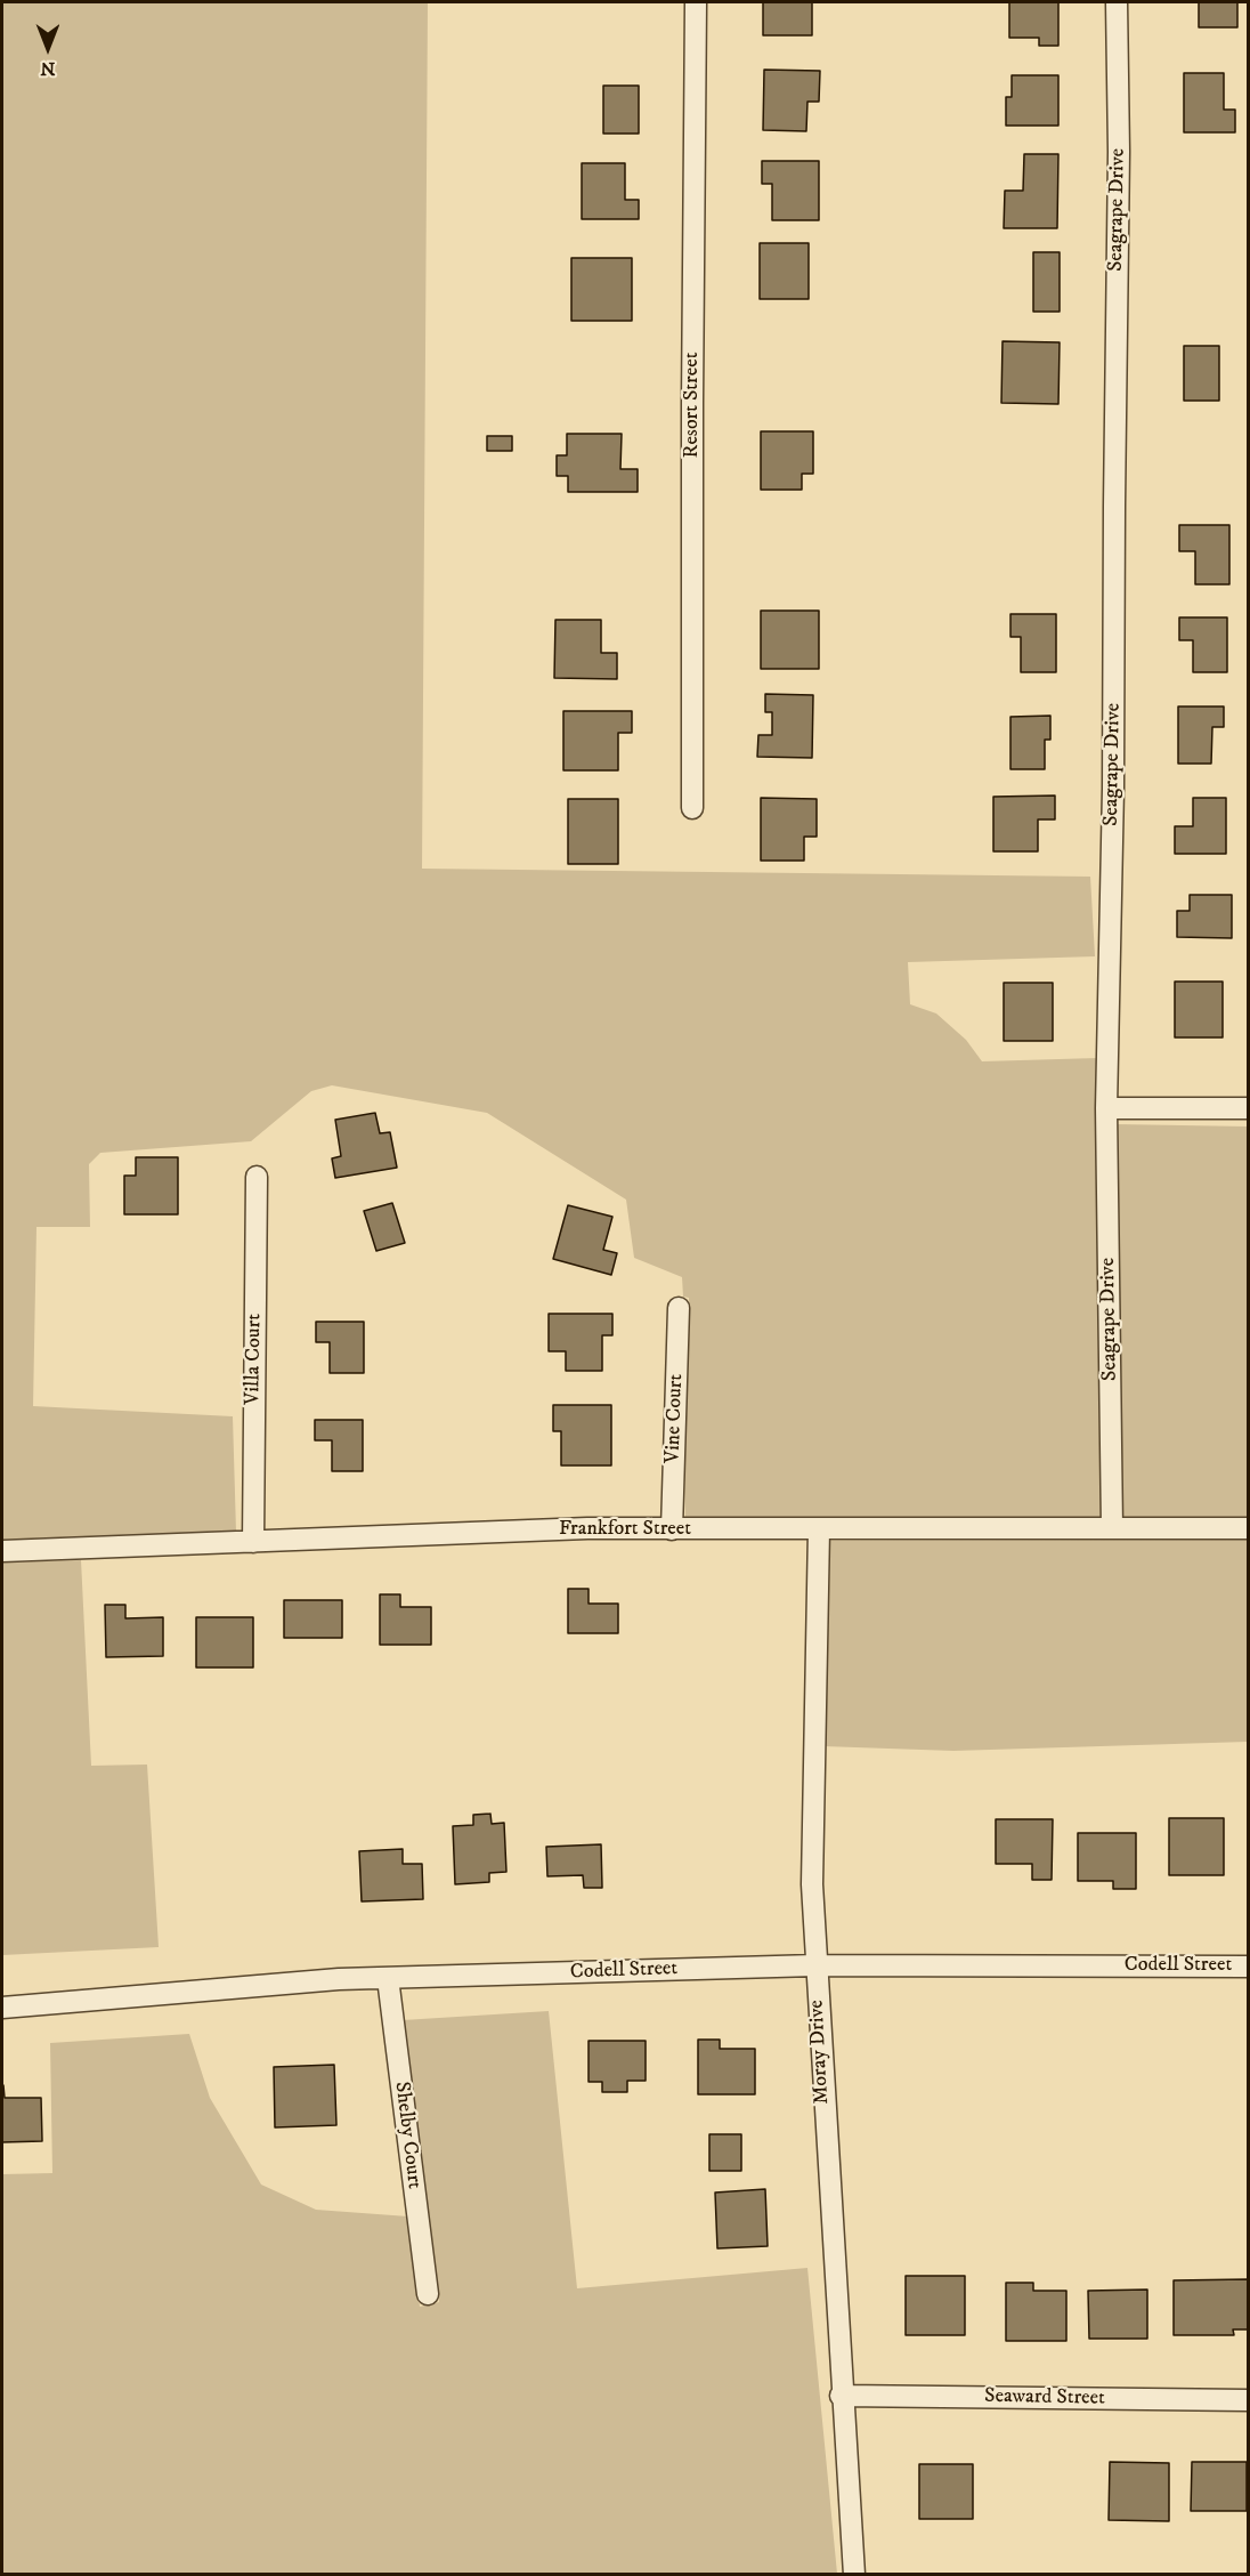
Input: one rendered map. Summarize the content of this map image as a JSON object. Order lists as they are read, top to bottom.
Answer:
{
  "streets": {
    "street": [
      "Seagrape Drive",
      "Resort Street",
      "Villa Court",
      "Vine Court",
      "Frankfort Street",
      "Codell Street",
      "Moray Drive",
      "Shelby Court",
      "Seaward Street"
    ]
  },
  "crossings": [
    ["Seagrape Drive", "Frankfort Street"],
    ["Villa Court", "Frankfort Street"],
    ["Vine Court", "Frankfort Street"],
    ["Frankfort Street", "Moray Drive"],
    ["Codell Street", "Moray Drive"],
    ["Codell Street", "Shelby Court"],
    ["Moray Drive", "Seaward Street"]
  ],
  "north": "bottom"
}
